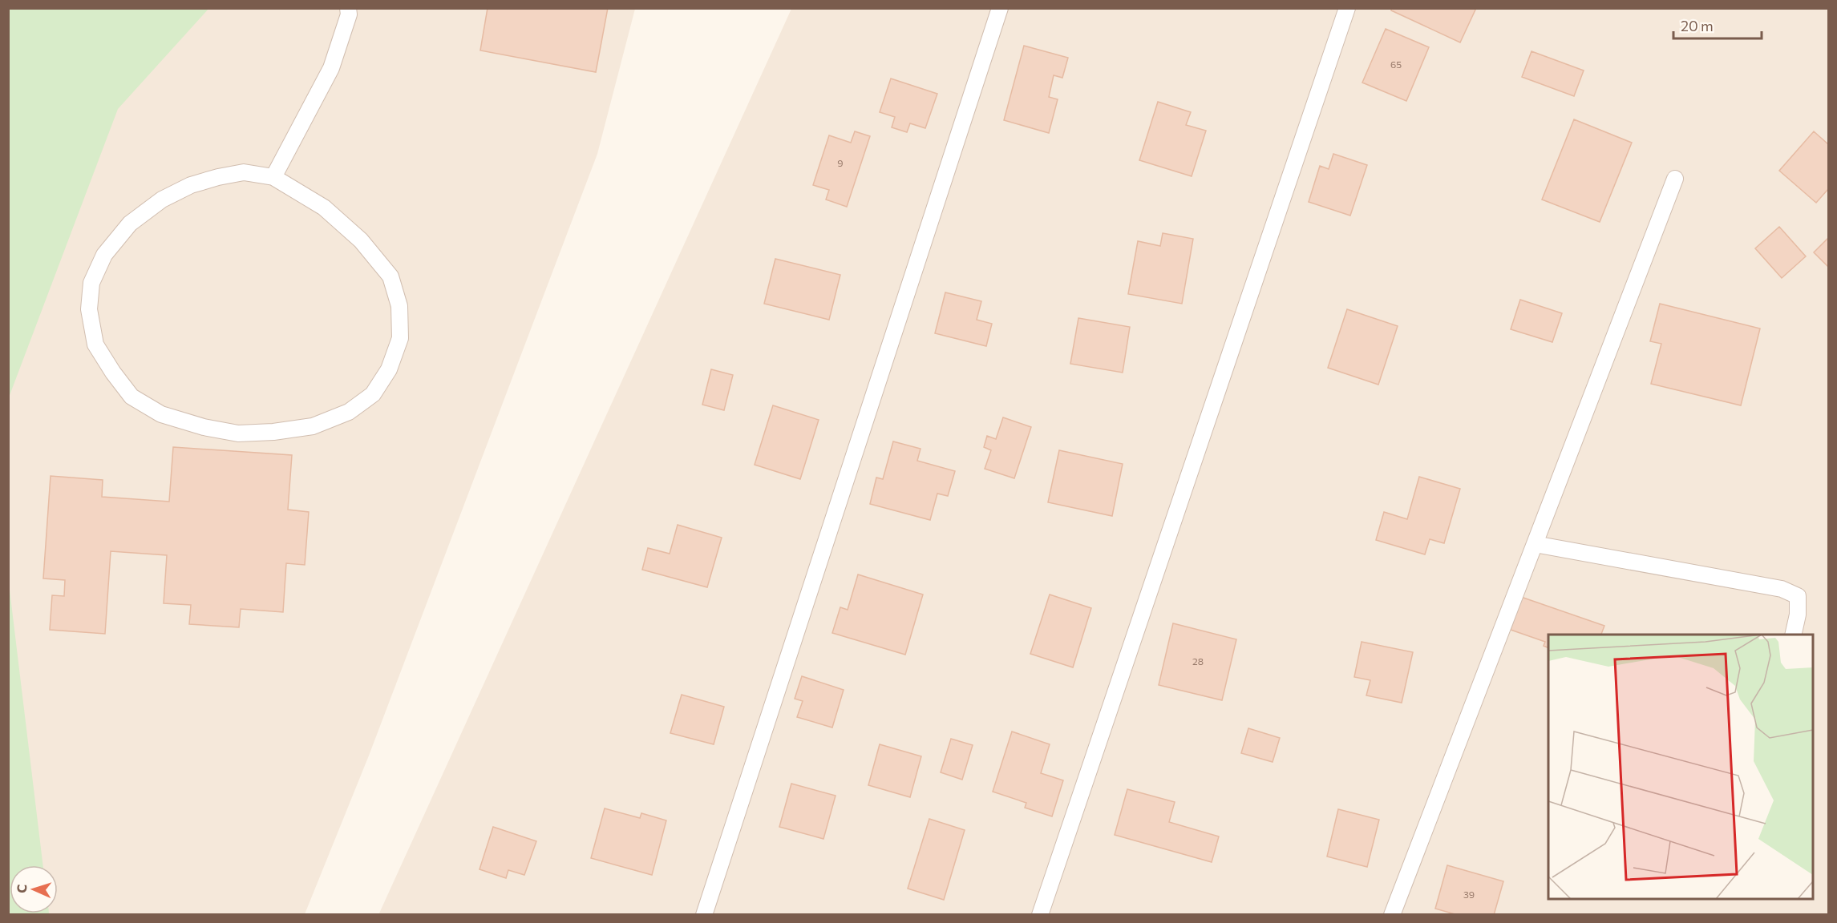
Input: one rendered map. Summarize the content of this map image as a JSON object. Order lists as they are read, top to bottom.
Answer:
{
  "house_numbers": [
    "65",
    "9",
    "28",
    "39"
  ],
  "scale_bar": "20 m",
  "north": "left"
}
